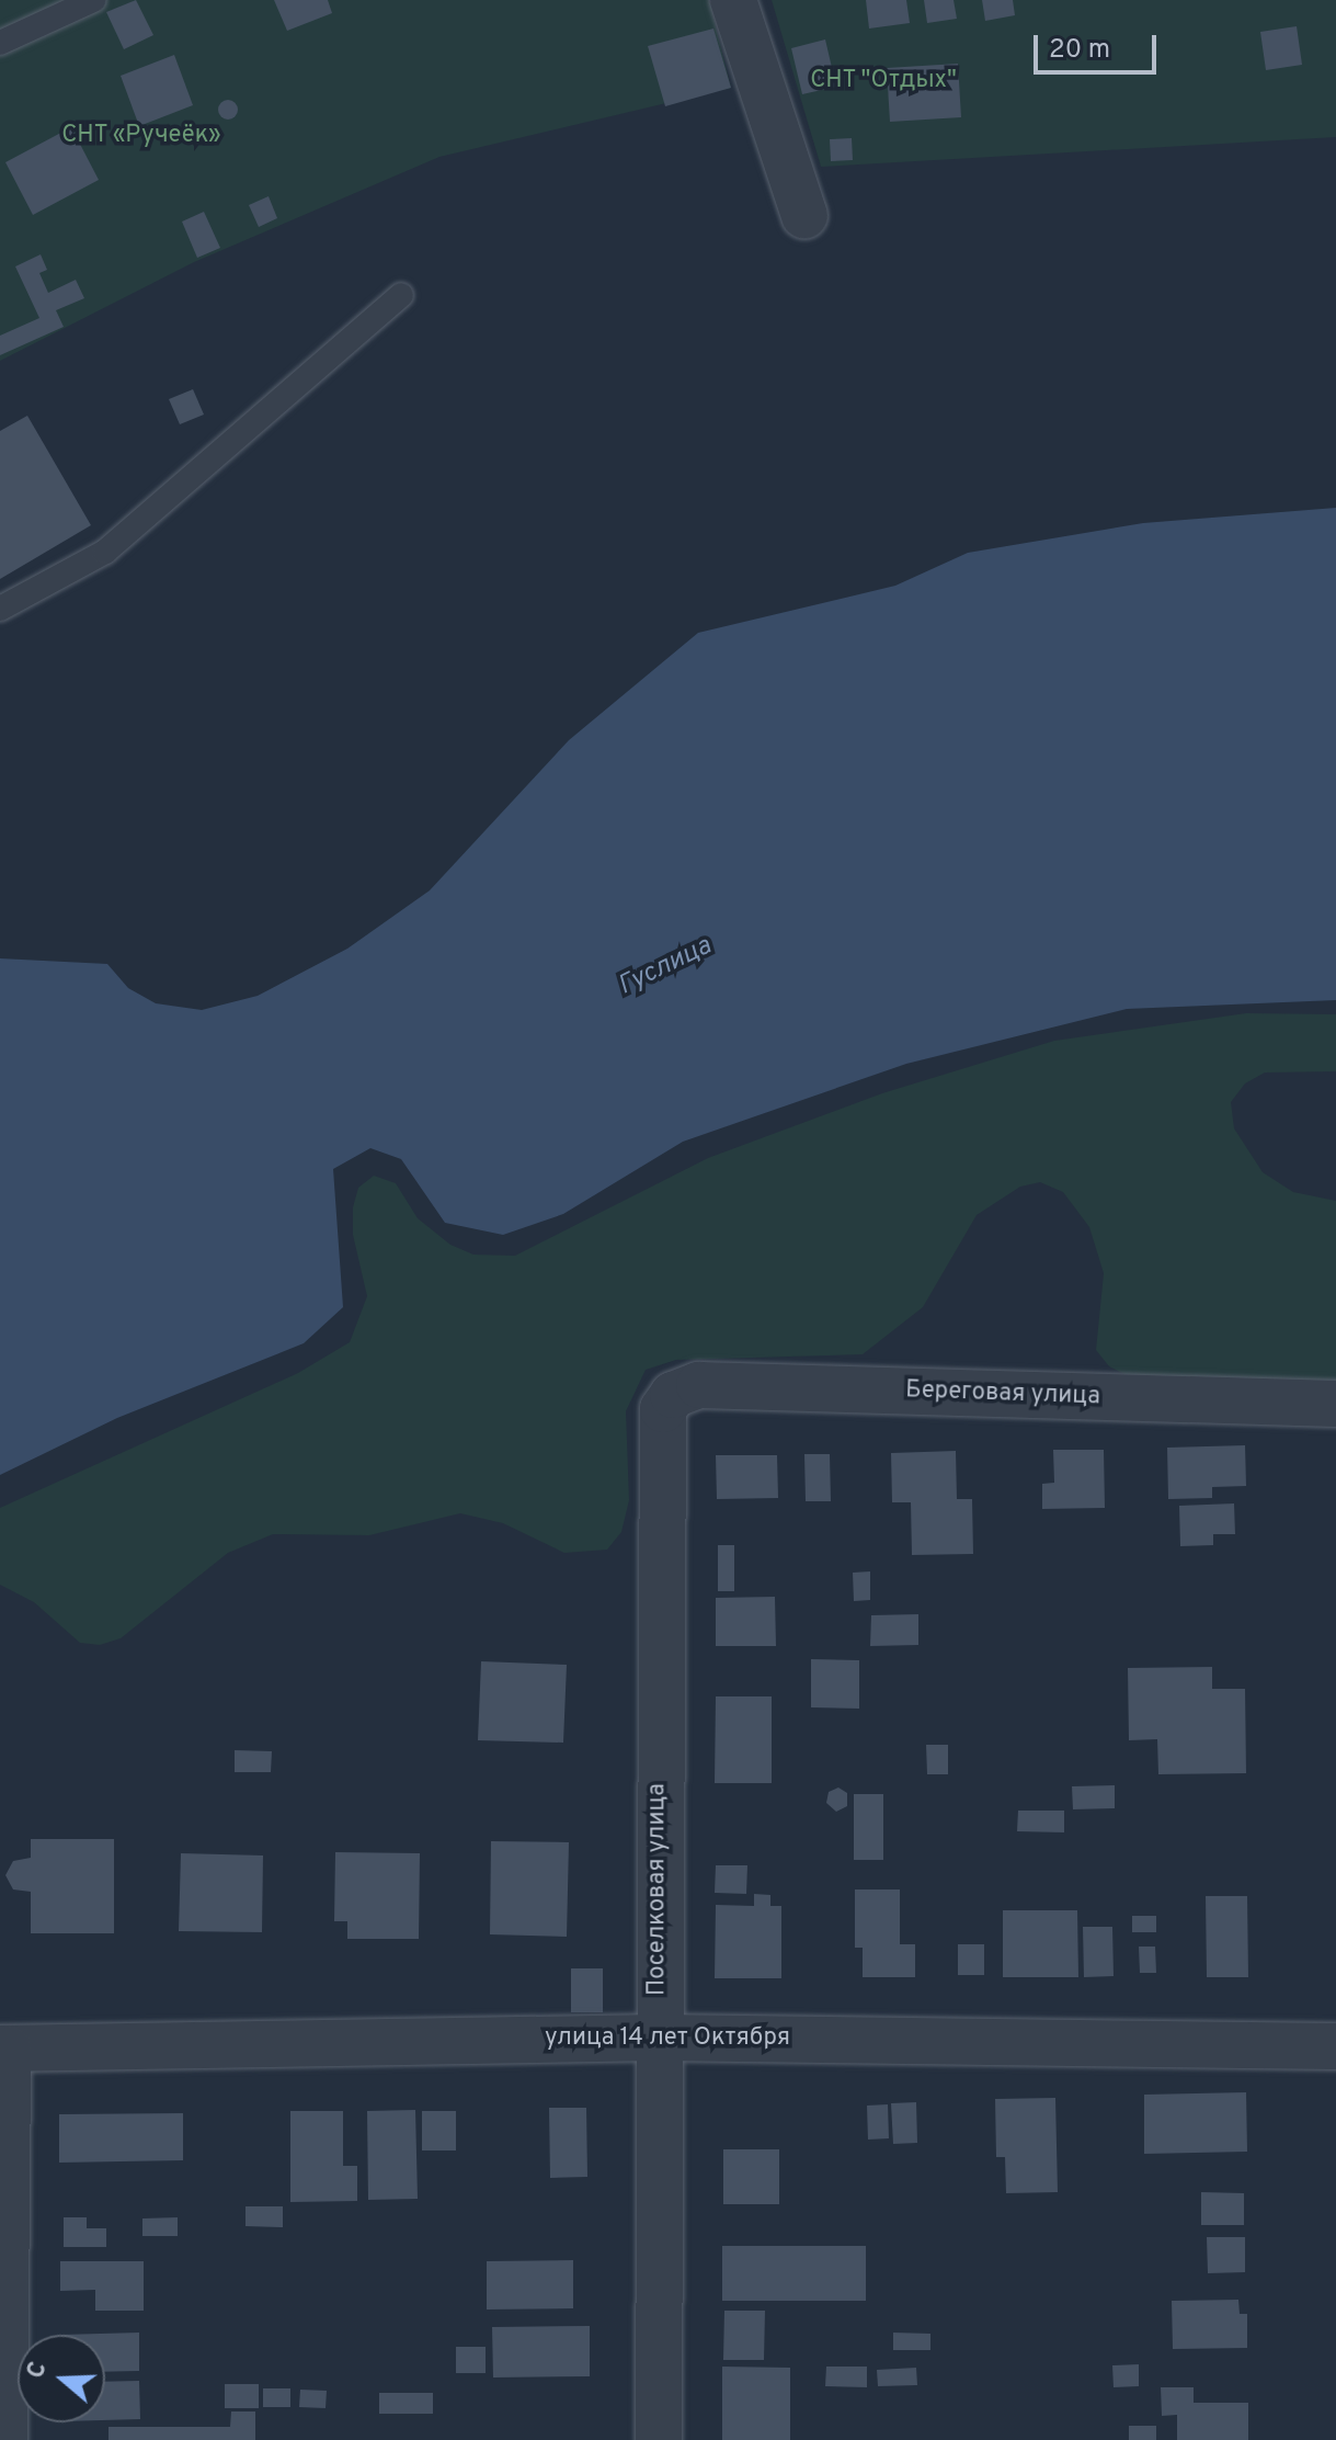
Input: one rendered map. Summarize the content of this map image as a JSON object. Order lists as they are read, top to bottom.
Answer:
{
  "streets": {
    "street": ["Береговая улица", "Поселковая улица", "улица 14 лет Октября"]
  },
  "crossings": [
    ["Береговая улица", "Поселковая улица"],
    ["Поселковая улица", "улица 14 лет Октября"]
  ],
  "water": ["Гуслица"],
  "parks": ["СНТ \"Отдых\"", "СНТ «Ручеёк»"],
  "scale_bar": "20 m",
  "north": "left"
}
